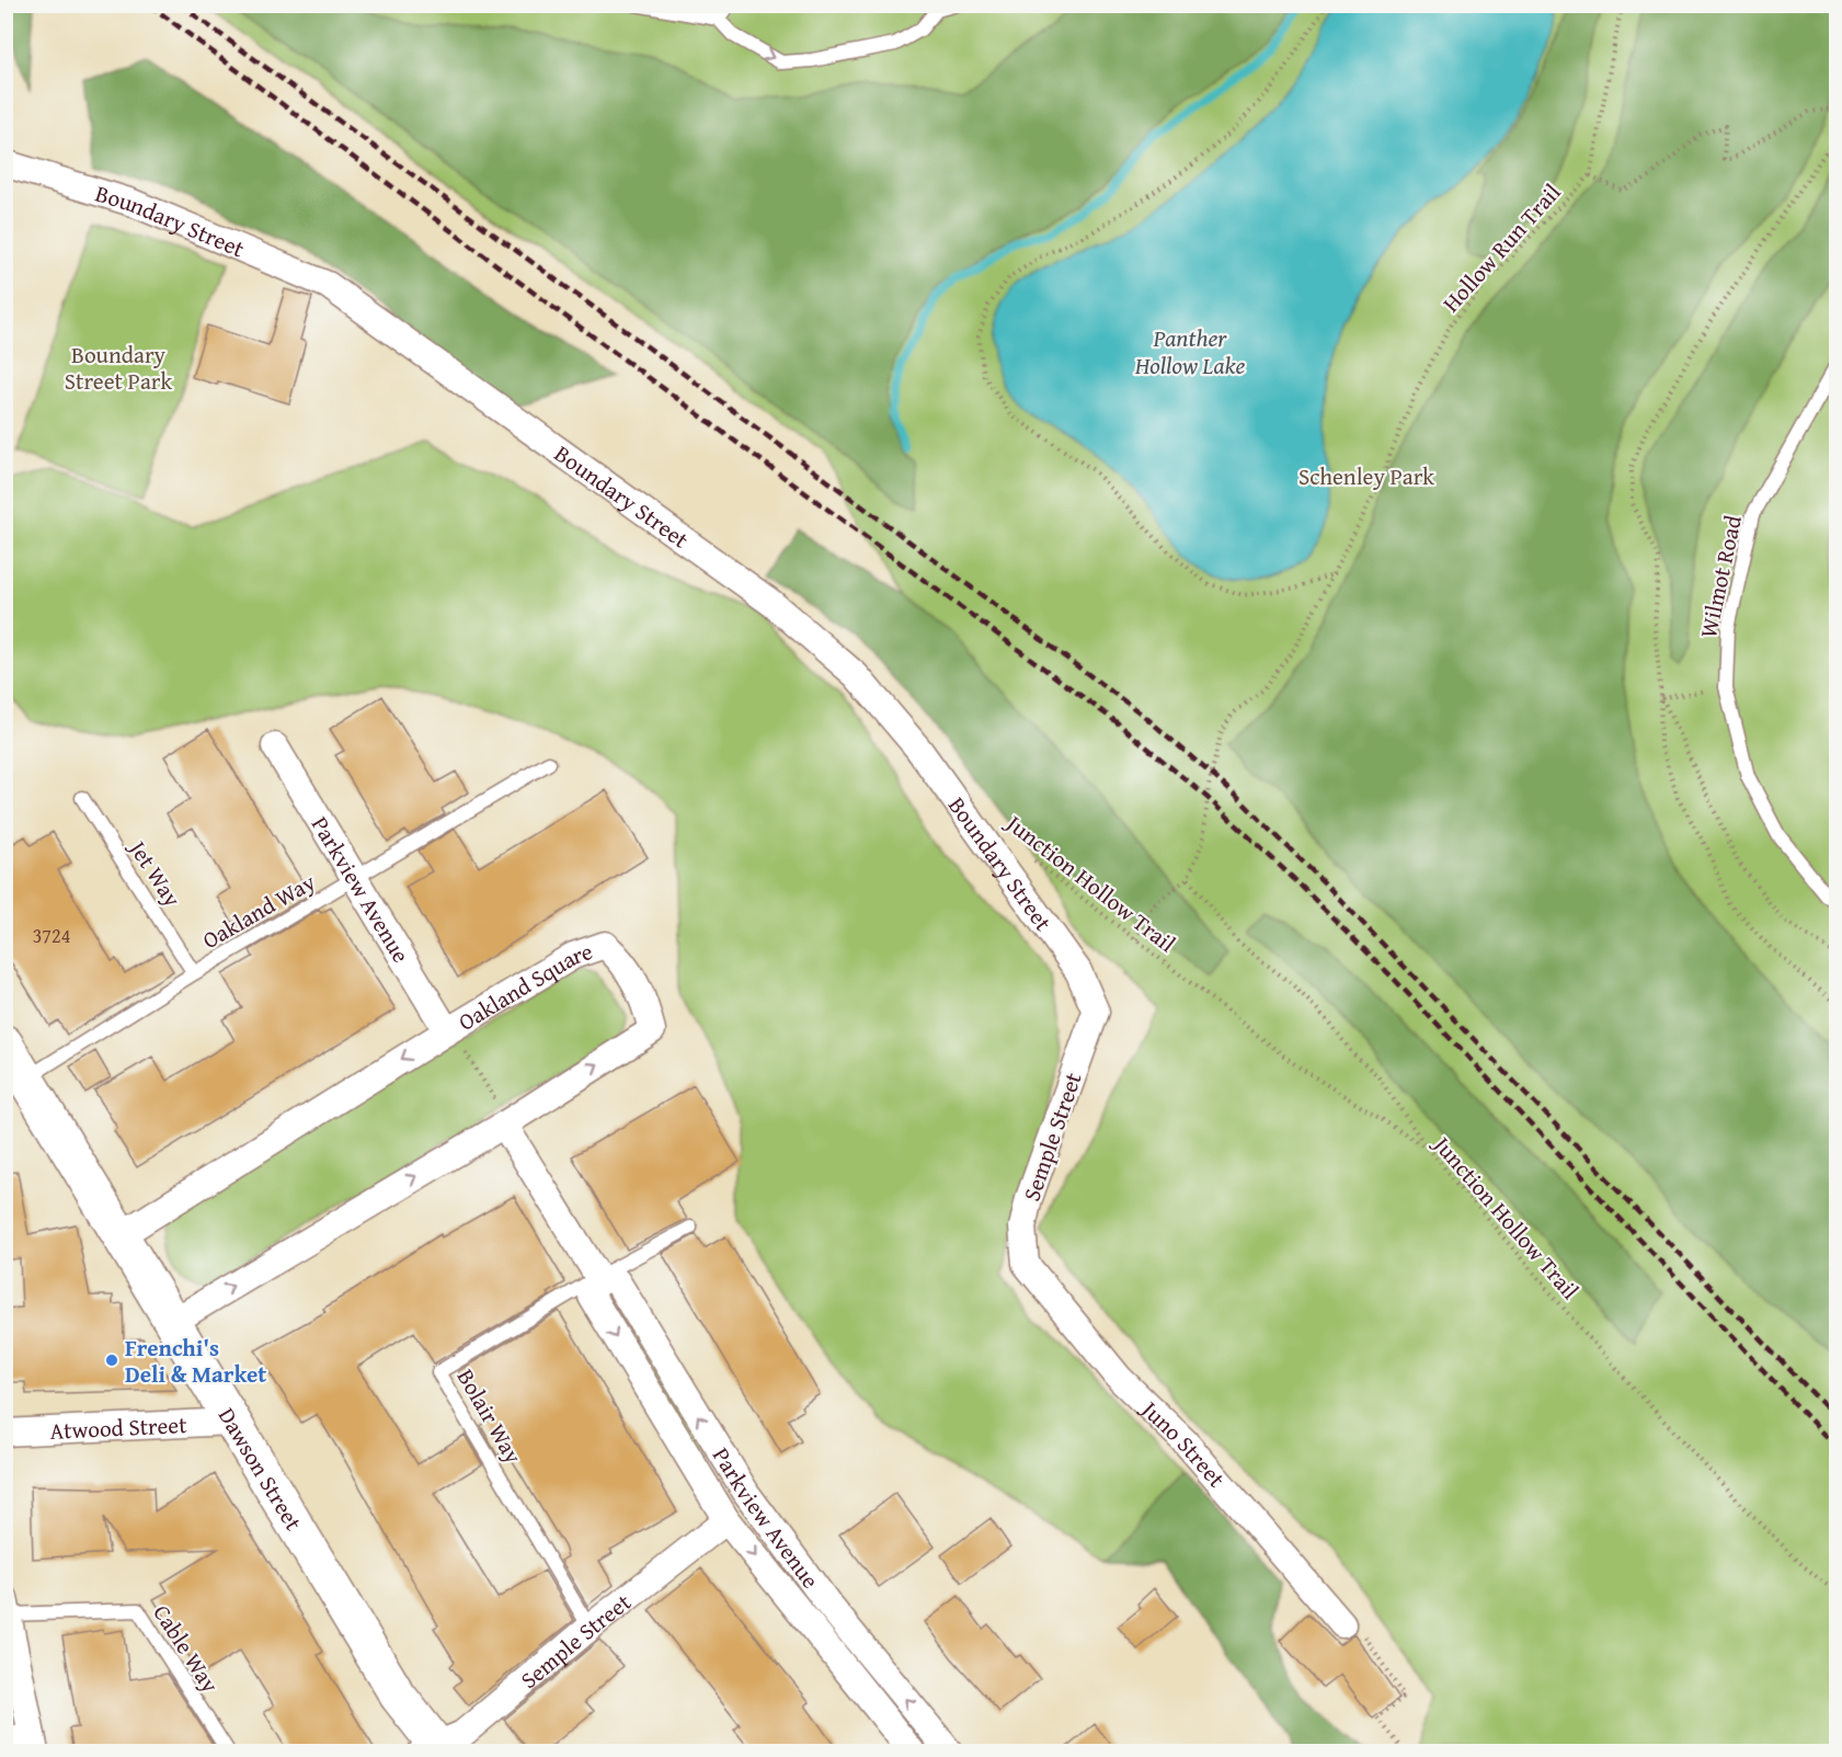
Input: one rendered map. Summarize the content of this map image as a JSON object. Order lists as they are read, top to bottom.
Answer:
{
  "streets": {
    "street": [
      "Boundary Street",
      "Parkview Avenue",
      "Oakland Square",
      "Semple Street",
      "Atwood Street",
      "Juno Street",
      "Dawson Street"
    ],
    "lane": [
      "Wilmot Road",
      "Jet Way",
      "Oakland Way",
      "Bolair Way",
      "Cable Way"
    ],
    "path": ["Hollow Run Trail", "Junction Hollow Trail"]
  },
  "crossings": [
    ["Boundary Street", "Semple Street"],
    ["Jet Way", "Oakland Way"],
    ["Parkview Avenue", "Oakland Way"],
    ["Parkview Avenue", "Oakland Square"],
    ["Parkview Avenue", "Semple Street"],
    ["Parkview Avenue", "Bolair Way"],
    ["Oakland Way", "Dawson Street"],
    ["Oakland Square", "Dawson Street"],
    ["Semple Street", "Bolair Way"],
    ["Semple Street", "Juno Street"],
    ["Semple Street", "Dawson Street"],
    ["Atwood Street", "Dawson Street"]
  ],
  "water": ["Panther Hollow Lake"],
  "parks": ["Boundary Street Park", "Schenley Park"],
  "places": ["Frenchi's Deli & Market"],
  "house_numbers": ["3724"]
}
